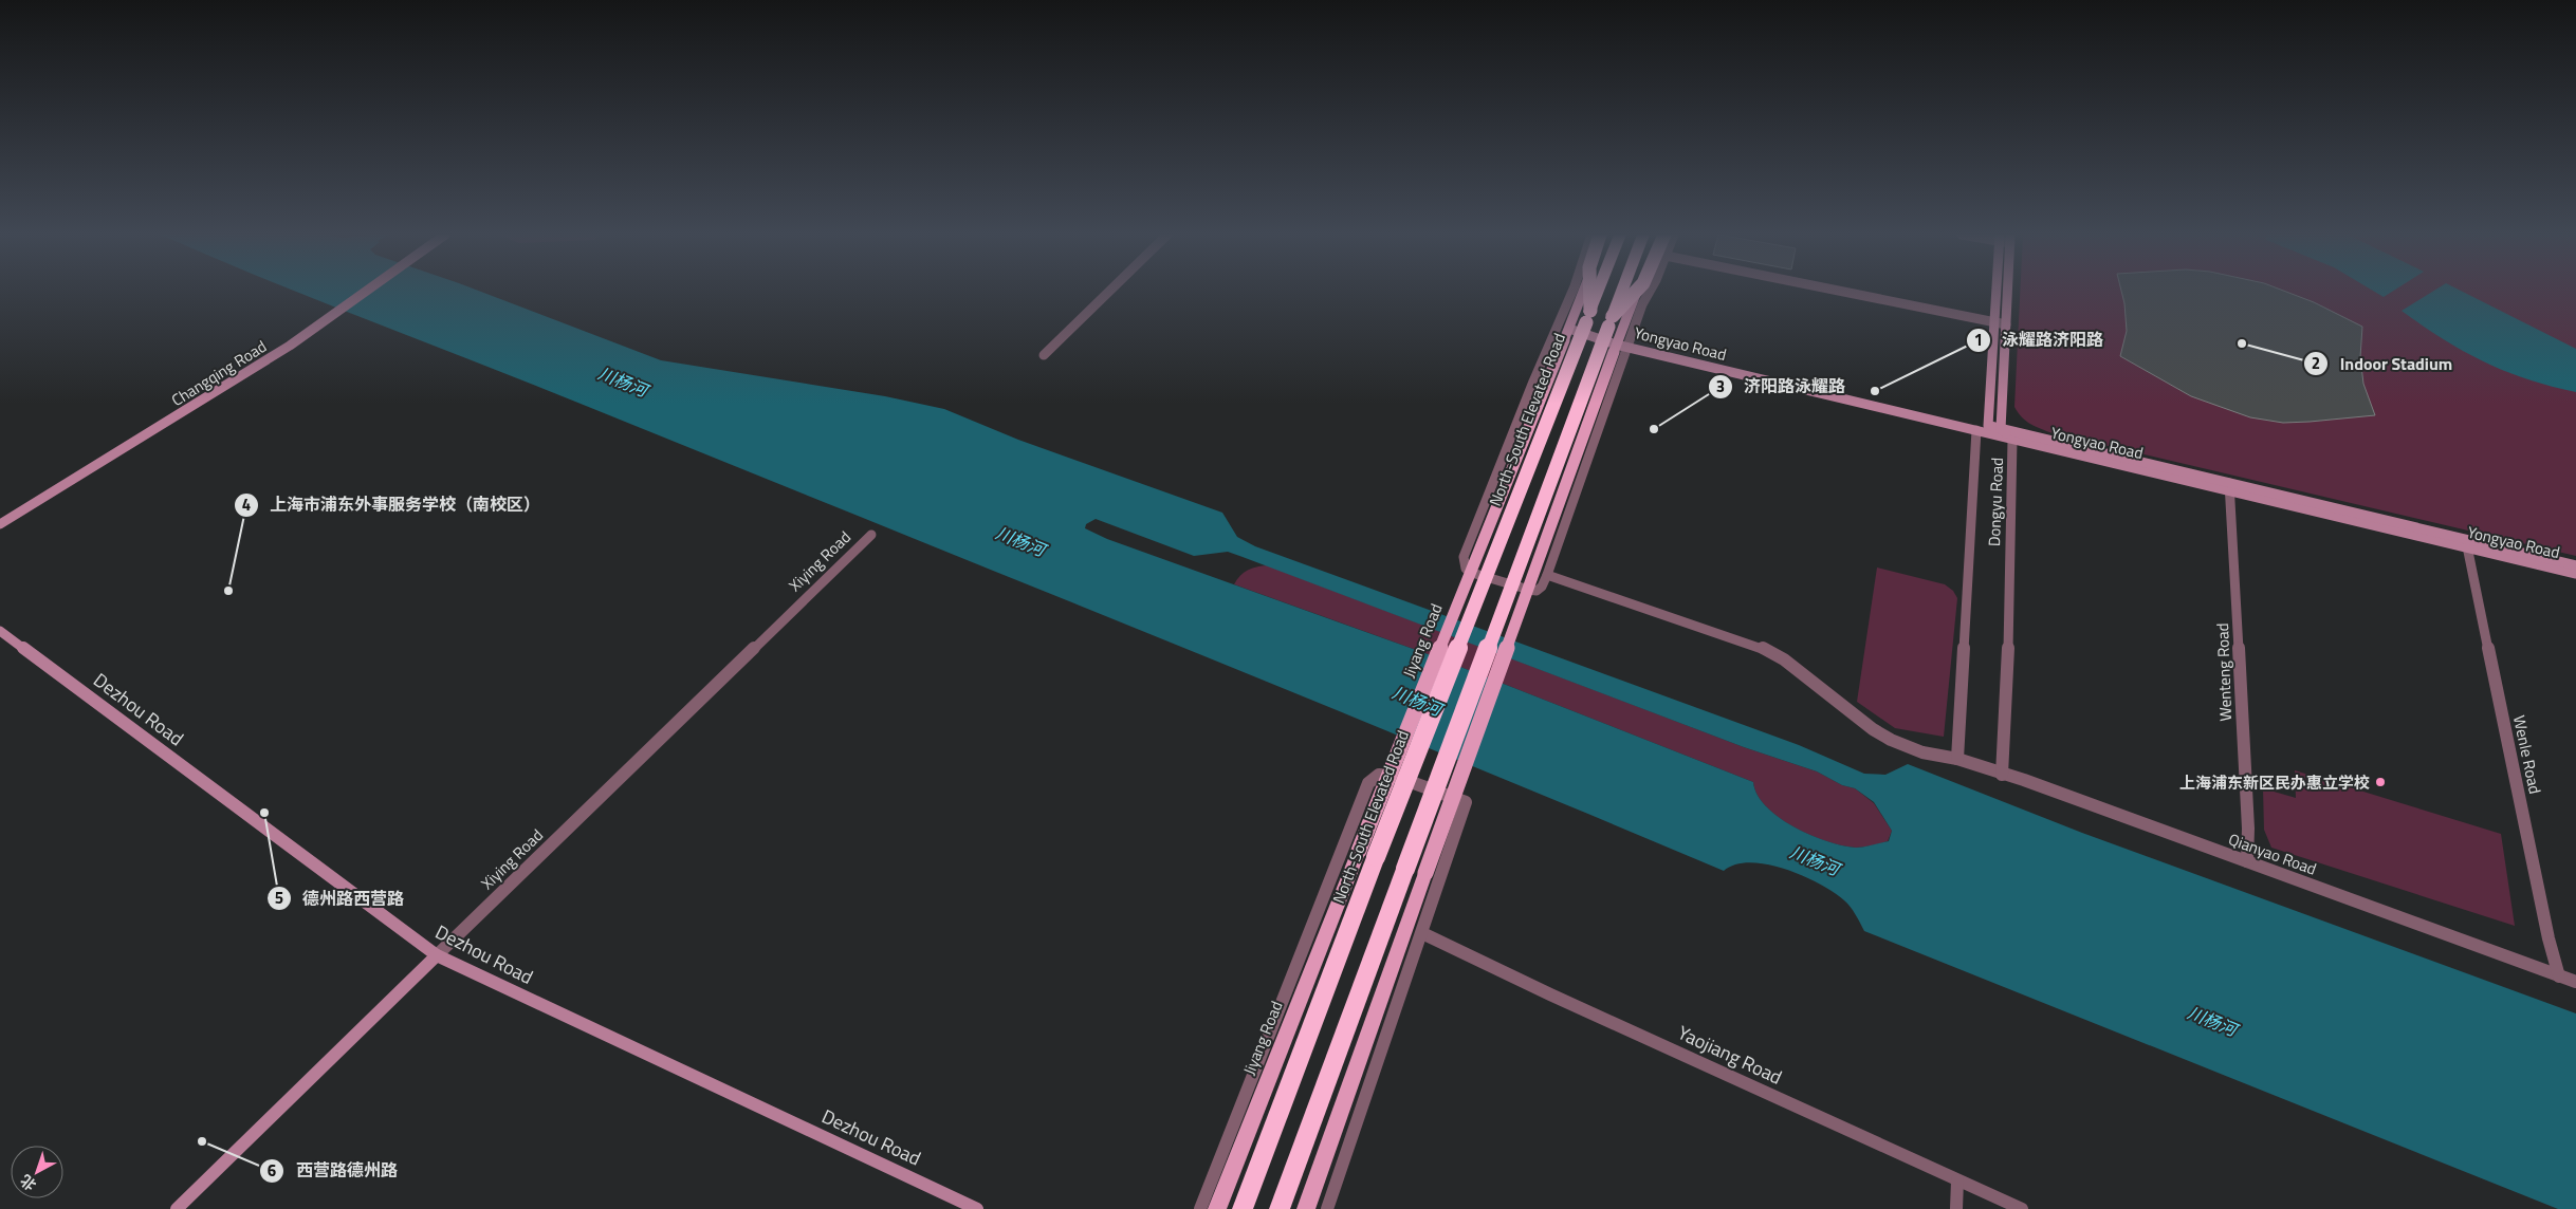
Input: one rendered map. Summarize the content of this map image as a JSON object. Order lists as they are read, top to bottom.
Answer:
{
  "streets": {
    "highway": ["North-South Elevated Road"],
    "main road": ["Jiyang Road"],
    "street": [
      "Yongyao Road",
      "Changqing Road",
      "Dongyu Road",
      "Xiying Road",
      "Wenteng Road",
      "Dezhou Road",
      "Wenle Road",
      "Qianyao Road",
      "Yaojiang Road"
    ]
  },
  "crossings": [
    ["Yongyao Road", "Dongyu Road"],
    ["Yongyao Road", "Jiyang Road"],
    ["Yongyao Road", "Wenteng Road"],
    ["Yongyao Road", "Wenle Road"],
    ["Dongyu Road", "Qianyao Road"],
    ["Xiying Road", "Dezhou Road"],
    ["Wenteng Road", "Qianyao Road"],
    ["Wenle Road", "Qianyao Road"]
  ],
  "water": ["川杨河"],
  "places": [
    "Indoor Stadium",
    "泳耀路济阳路",
    "济阳路泳耀路",
    "上海市浦东外事服务学校（南校区）",
    "上海浦东新区民办惠立学校",
    "德州路西营路",
    "西营路德州路"
  ],
  "north": "bottom left"
}
